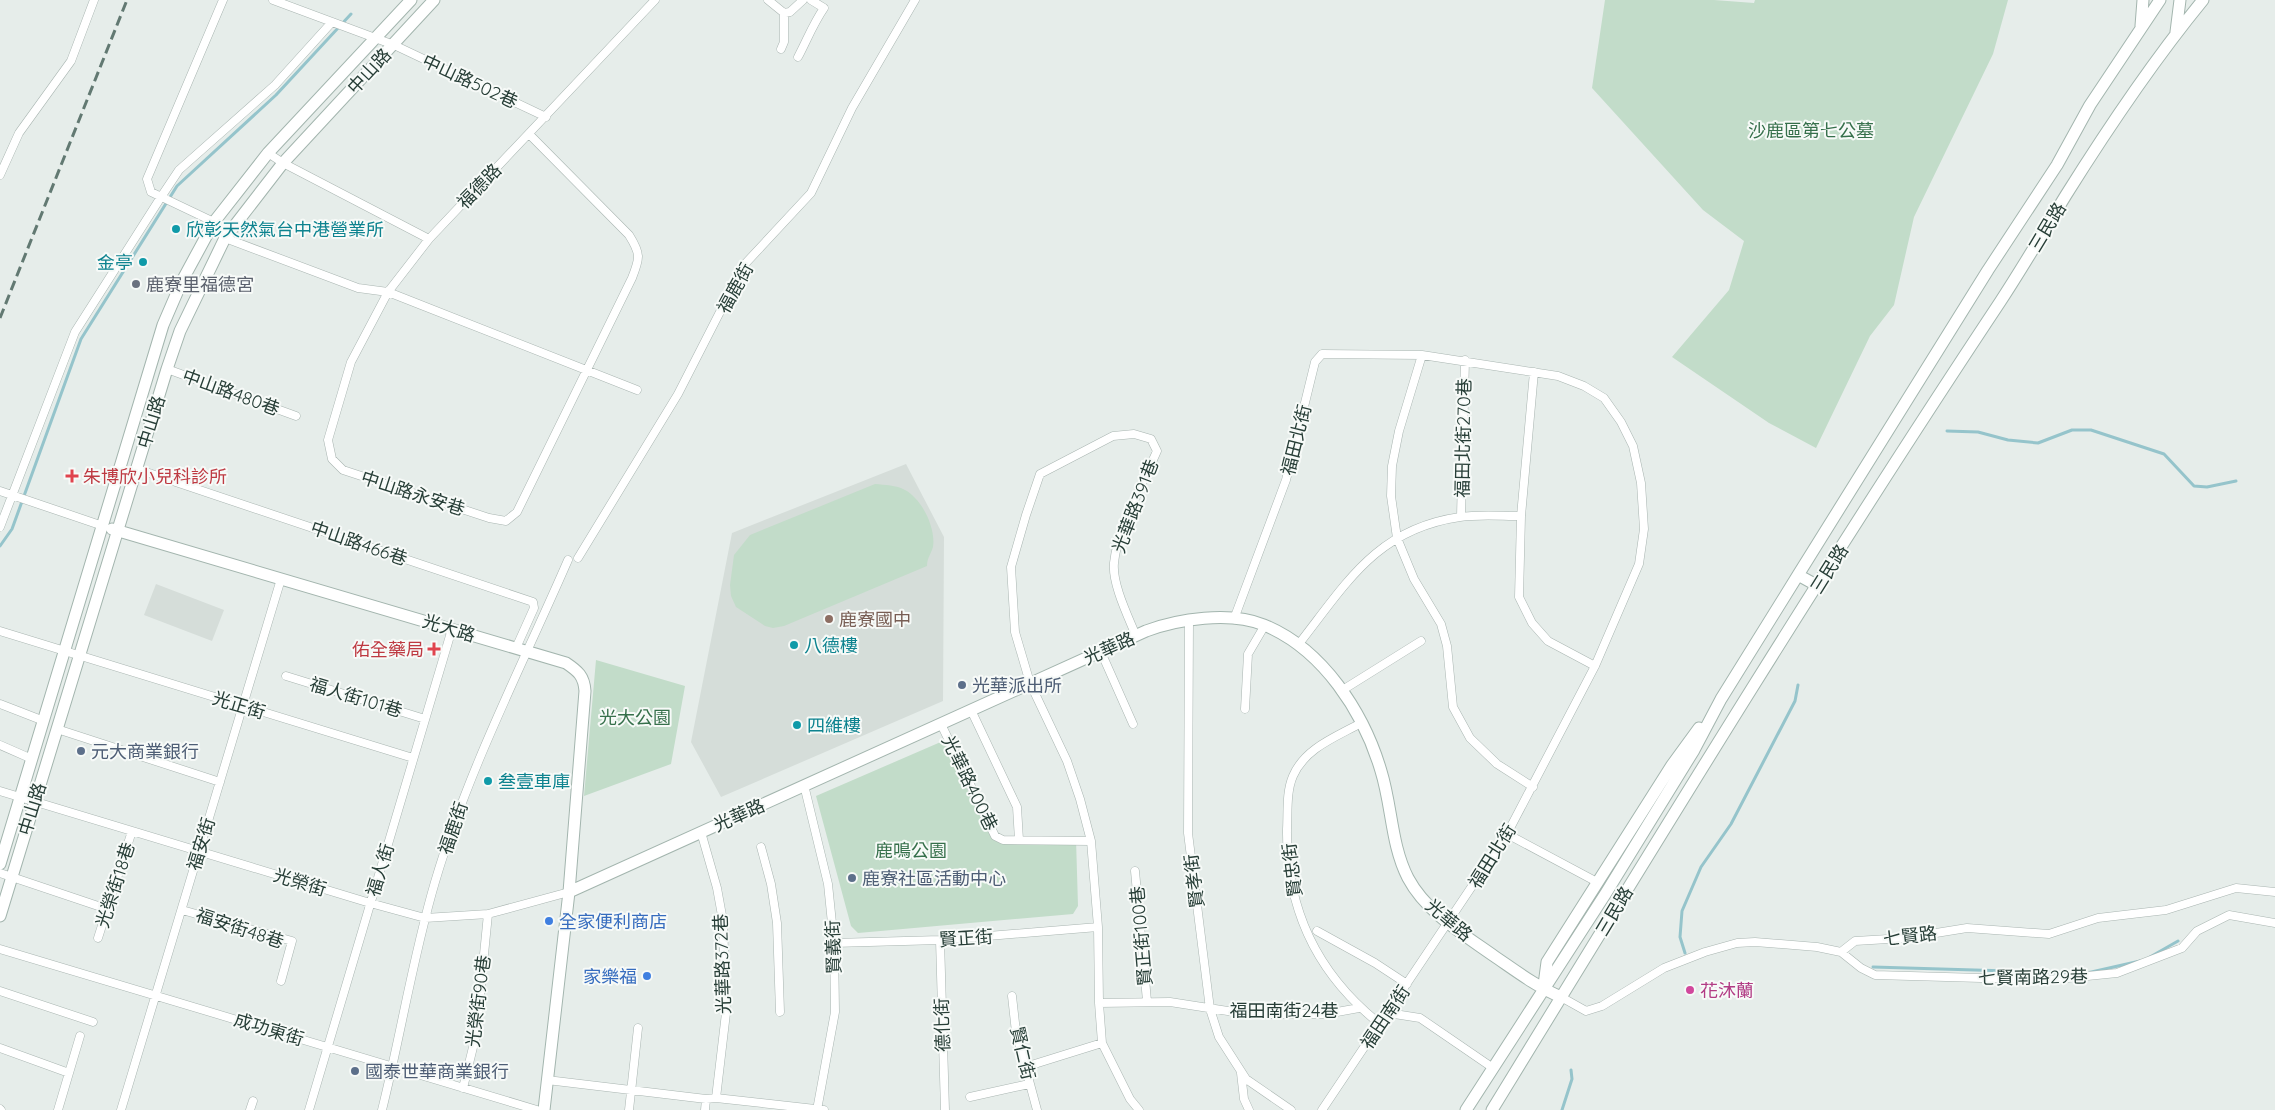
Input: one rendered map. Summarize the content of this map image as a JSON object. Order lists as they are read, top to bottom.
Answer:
{
  "streets": {
    "street": [
      "中山路",
      "中山路502巷",
      "福德路",
      "三民路",
      "福鹿街",
      "中山路480巷",
      "福田北街270巷",
      "福田北街",
      "中山路永安巷",
      "光華路391巷",
      "中山路466巷",
      "光大路",
      "光華路",
      "福人街101巷",
      "光正街",
      "光華路400巷",
      "福安街",
      "福人街",
      "賢忠街",
      "賢孝街",
      "光榮街",
      "光榮街18巷",
      "福安街48巷",
      "賢正街100巷",
      "七賢路",
      "賢正街",
      "賢義街",
      "光華路372巷",
      "七賢南路29巷",
      "光榮街90巷",
      "福田南街24巷",
      "福田南街",
      "德化街",
      "成功東街",
      "賢仁街"
    ]
  },
  "crossings": [
    ["中山路", "中山路502巷"],
    ["中山路", "中山路480巷"],
    ["中山路", "中山路466巷"],
    ["中山路", "光大路"],
    ["中山路", "光正街"],
    ["中山路", "光榮街"],
    ["中山路502巷", "福德路"],
    ["福德路", "中山路永安巷"],
    ["三民路", "光華路"],
    ["福鹿街", "中山路466巷"],
    ["福鹿街", "光大路"],
    ["福鹿街", "光榮街"],
    ["福鹿街", "成功東街"],
    ["福田北街270巷", "福田北街"],
    ["福田北街", "光華路"],
    ["福田北街", "福田南街"],
    ["光華路391巷", "光華路"],
    ["中山路466巷", "光大路"],
    ["光大路", "光華路"],
    ["光大路", "福安街"],
    ["光大路", "福人街"],
    ["光大路", "光榮街"],
    ["光華路", "光華路400巷"],
    ["光華路", "賢忠街"],
    ["光華路", "賢孝街"],
    ["光華路", "光榮街"],
    ["光華路", "賢義街"],
    ["光華路", "光華路372巷"],
    ["光華路", "福田南街"],
    ["福人街101巷", "福人街"],
    ["光正街", "福安街"],
    ["光正街", "福人街"],
    ["福安街", "光榮街"],
    ["福安街", "福安街48巷"],
    ["福安街", "成功東街"],
    ["福人街", "光榮街"],
    ["福人街", "成功東街"],
    ["賢忠街", "福田南街24巷"],
    ["賢忠街", "福田南街"],
    ["賢孝街", "賢正街100巷"],
    ["賢孝街", "福田南街24巷"],
    ["光榮街", "光榮街18巷"],
    ["光榮街", "光榮街90巷"],
    ["賢正街100巷", "福田南街24巷"],
    ["七賢路", "七賢南路29巷"],
    ["賢正街", "賢義街"],
    ["賢正街", "德化街"],
    ["光榮街90巷", "成功東街"]
  ],
  "parks": ["沙鹿區第七公墓", "光大公園", "鹿鳴公園"],
  "places": {
    "other": [
      "欣彰天然氣台中港營業所",
      "金亭",
      "鹿寮里福德宮",
      "鹿寮國中",
      "八德樓",
      "光華派出所",
      "四維樓",
      "元大商業銀行",
      "叁壹車庫",
      "鹿寮社區活動中心",
      "全家便利商店",
      "家樂福",
      "花沐蘭",
      "國泰世華商業銀行"
    ],
    "health": ["朱博欣小兒科診所", "佑全藥局"]
  }
}
